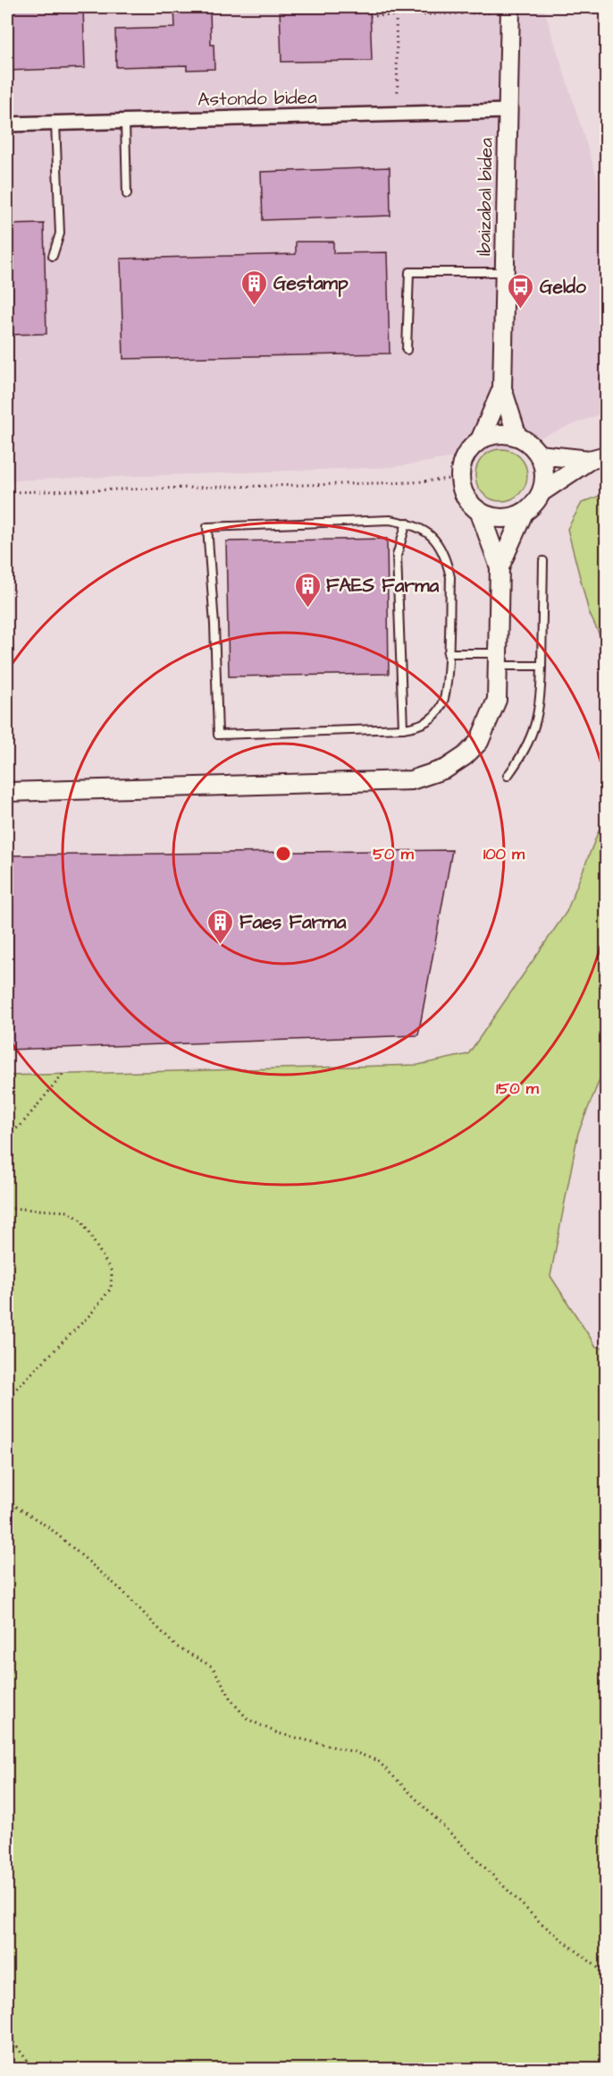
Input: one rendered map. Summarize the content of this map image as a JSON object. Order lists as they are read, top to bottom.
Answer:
{
  "streets": {
    "street": ["Astondo bidea", "Ibaizabal bidea"]
  },
  "crossings": [
    ["Astondo bidea", "Ibaizabal bidea"]
  ],
  "places": {
    "building": ["Gestamp", "FAES Farma", "Faes Farma"],
    "bus stop": ["Geldo"]
  },
  "rings": ["50 m", "100 m", "150 m"]
}
